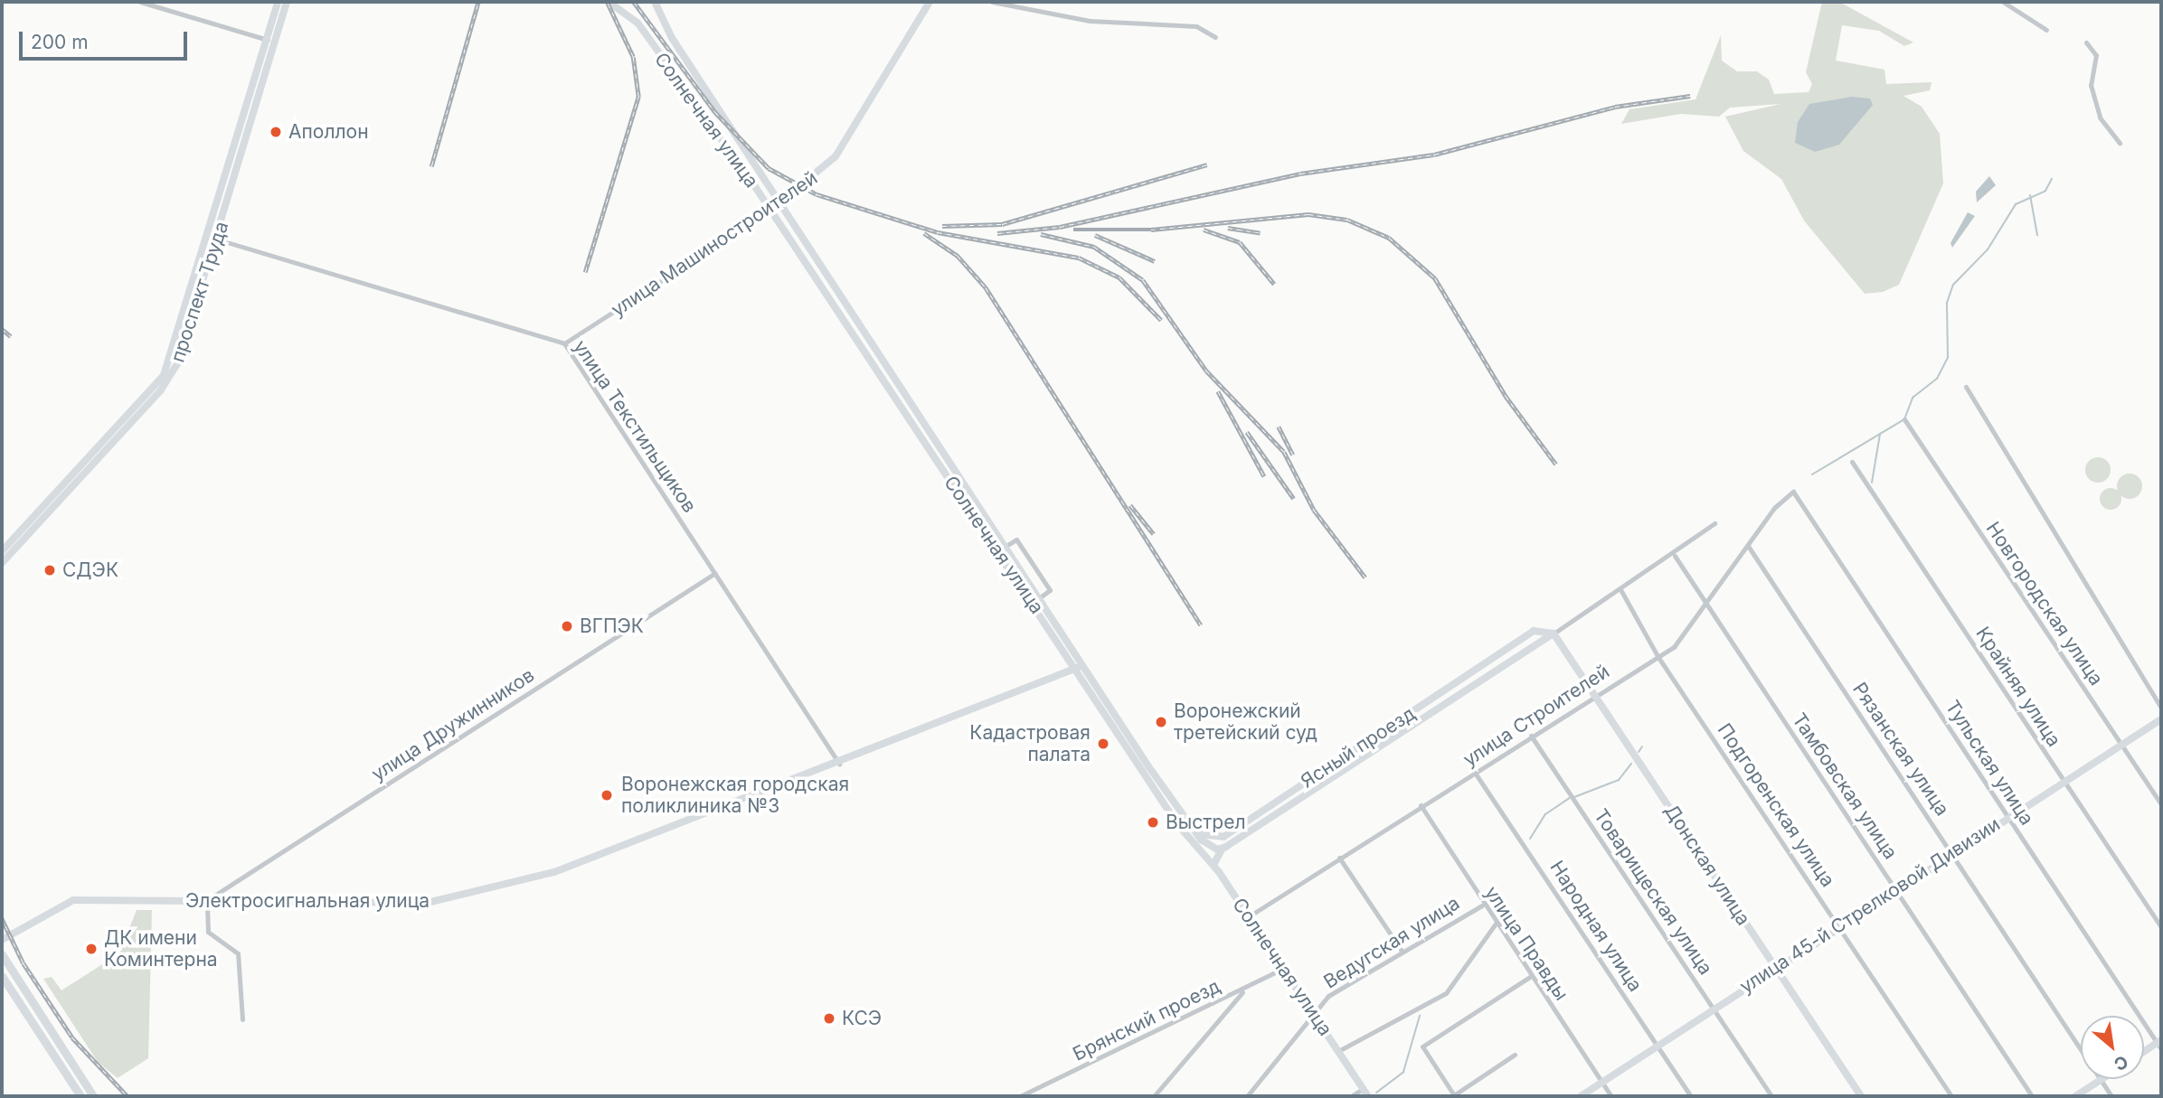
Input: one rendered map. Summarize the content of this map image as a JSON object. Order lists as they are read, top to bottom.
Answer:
{
  "streets": {
    "main road": [
      "Солнечная улица",
      "улица Машиностроителей",
      "проспект Труда",
      "Ясный проезд",
      "Донская улица",
      "Электросигнальная улица",
      "улица 45-й Стрелковой Дивизии"
    ],
    "street": [
      "улица Текстильщиков",
      "Новгородская улица",
      "Крайняя улица",
      "улица Строителей",
      "улица Дружинников",
      "Рязанская улица",
      "Тульская улица",
      "Тамбовская улица",
      "Подгоренская улица",
      "Товарищеская улица",
      "Народная улица",
      "Ведугская улица",
      "улица Правды",
      "Брянский проезд"
    ]
  },
  "crossings": [
    ["Солнечная улица", "улица Машиностроителей"],
    ["Солнечная улица", "улица Строителей"],
    ["Солнечная улица", "Ясный проезд"],
    ["Солнечная улица", "Электросигнальная улица"],
    ["Солнечная улица", "Ведугская улица"],
    ["Солнечная улица", "Брянский проезд"],
    ["улица Машиностроителей", "улица Текстильщиков"],
    ["проспект Труда", "улица Текстильщиков"],
    ["улица Текстильщиков", "улица Дружинников"],
    ["улица Текстильщиков", "Электросигнальная улица"],
    ["Новгородская улица", "улица 45-й Стрелковой Дивизии"],
    ["Крайняя улица", "улица 45-й Стрелковой Дивизии"],
    ["улица Строителей", "Рязанская улица"],
    ["улица Строителей", "Тульская улица"],
    ["улица Строителей", "Тамбовская улица"],
    ["улица Строителей", "Подгоренская улица"],
    ["улица Строителей", "Донская улица"],
    ["улица Строителей", "Товарищеская улица"],
    ["улица Строителей", "Народная улица"],
    ["улица Строителей", "улица Правды"],
    ["улица Дружинников", "Электросигнальная улица"],
    ["Ясный проезд", "Тамбовская улица"],
    ["Ясный проезд", "Подгоренская улица"],
    ["Ясный проезд", "Донская улица"],
    ["Рязанская улица", "улица 45-й Стрелковой Дивизии"],
    ["Тульская улица", "улица 45-й Стрелковой Дивизии"],
    ["Тамбовская улица", "улица 45-й Стрелковой Дивизии"],
    ["Подгоренская улица", "улица 45-й Стрелковой Дивизии"],
    ["Донская улица", "улица 45-й Стрелковой Дивизии"],
    ["Товарищеская улица", "улица 45-й Стрелковой Дивизии"],
    ["улица 45-й Стрелковой Дивизии", "Народная улица"],
    ["улица 45-й Стрелковой Дивизии", "улица Правды"],
    ["Ведугская улица", "улица Правды"]
  ],
  "places": [
    "Аполлон",
    "СДЭК",
    "ВГПЭК",
    "Воронежский третейский суд",
    "Кадастровая палата",
    "Воронежская городская поликлиника №3",
    "Выстрел",
    "ДК имени Коминтерна",
    "КСЭ"
  ],
  "scale_bar": "200 m",
  "north": "bottom right"
}
